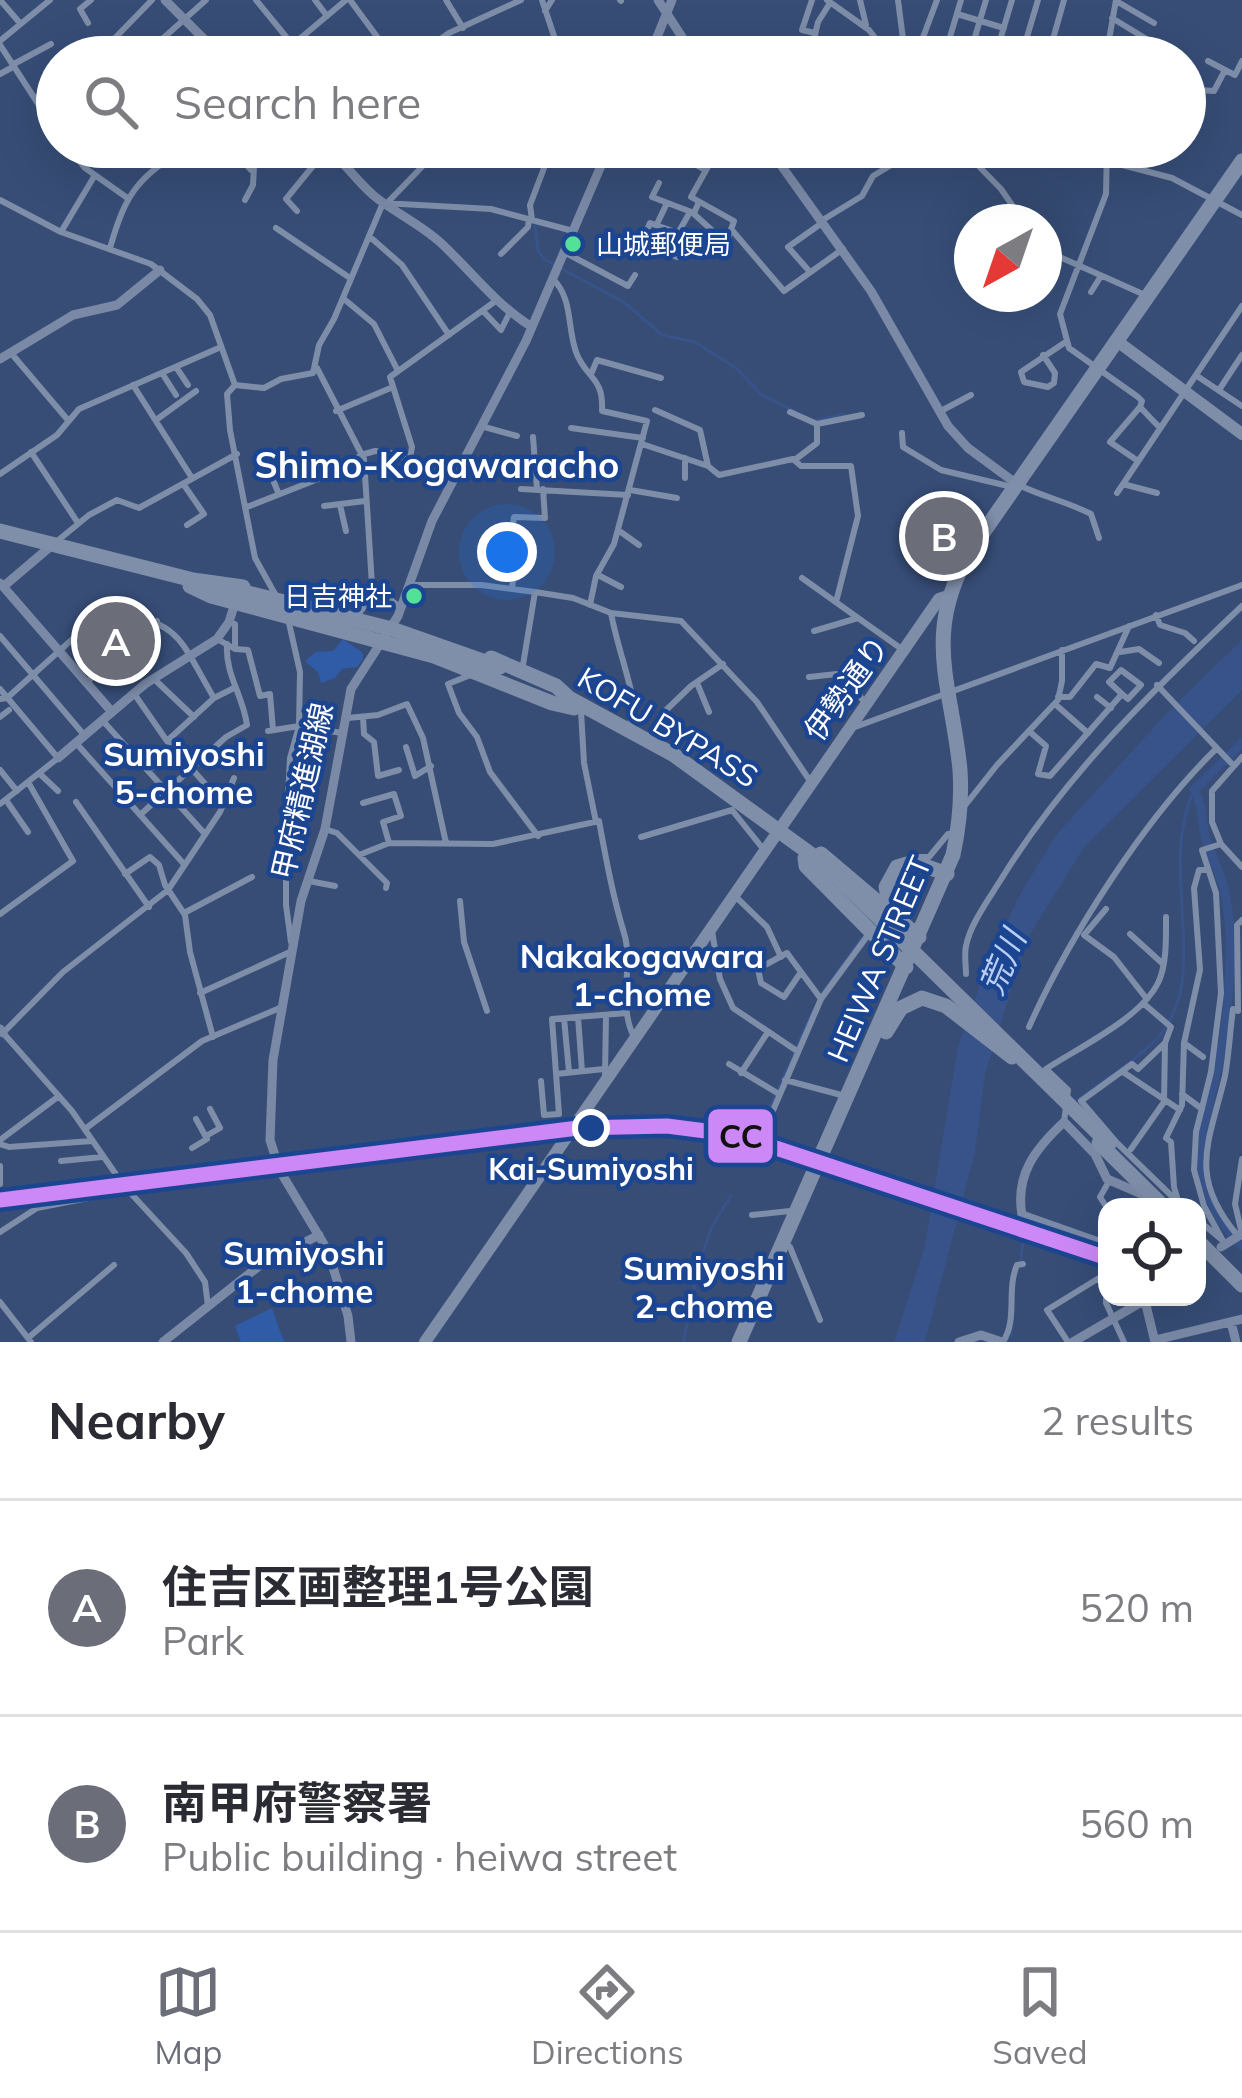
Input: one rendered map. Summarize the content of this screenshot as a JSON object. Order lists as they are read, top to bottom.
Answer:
{
  "streets": {
    "highway": ["KOFU BYPASS", "HEIWA STREET"],
    "main road": ["伊勢通り"],
    "street": ["甲府精進湖線"]
  },
  "crossings": [
    ["伊勢通り", "KOFU BYPASS"],
    ["伊勢通り", "HEIWA STREET"]
  ],
  "districts": [
    "Shimo-Kogawaracho",
    "Sumiyoshi 5-chome",
    "Nakakogawara 1-chome",
    "Sumiyoshi 1-chome",
    "Sumiyoshi 2-chome"
  ],
  "water": ["荒川"],
  "places": ["山城郵便局", "日吉神社", "Kai-Sumiyoshi"],
  "lines": ["transit line CC"],
  "north": "bottom left",
  "page": {
    "search": "Search here",
    "pins": ["B", "A"],
    "heading": ["Nearby", "2 results"],
    "list": [
      {
        "mark": "A",
        "name": "住吉区画整理1号公園",
        "note": "Park",
        "value": "520 m"
      },
      {
        "mark": "B",
        "name": "南甲府警察署",
        "note": "Public building · heiwa street",
        "value": "560 m"
      }
    ],
    "nav": ["Map", "Directions", "Saved"]
  }
}
